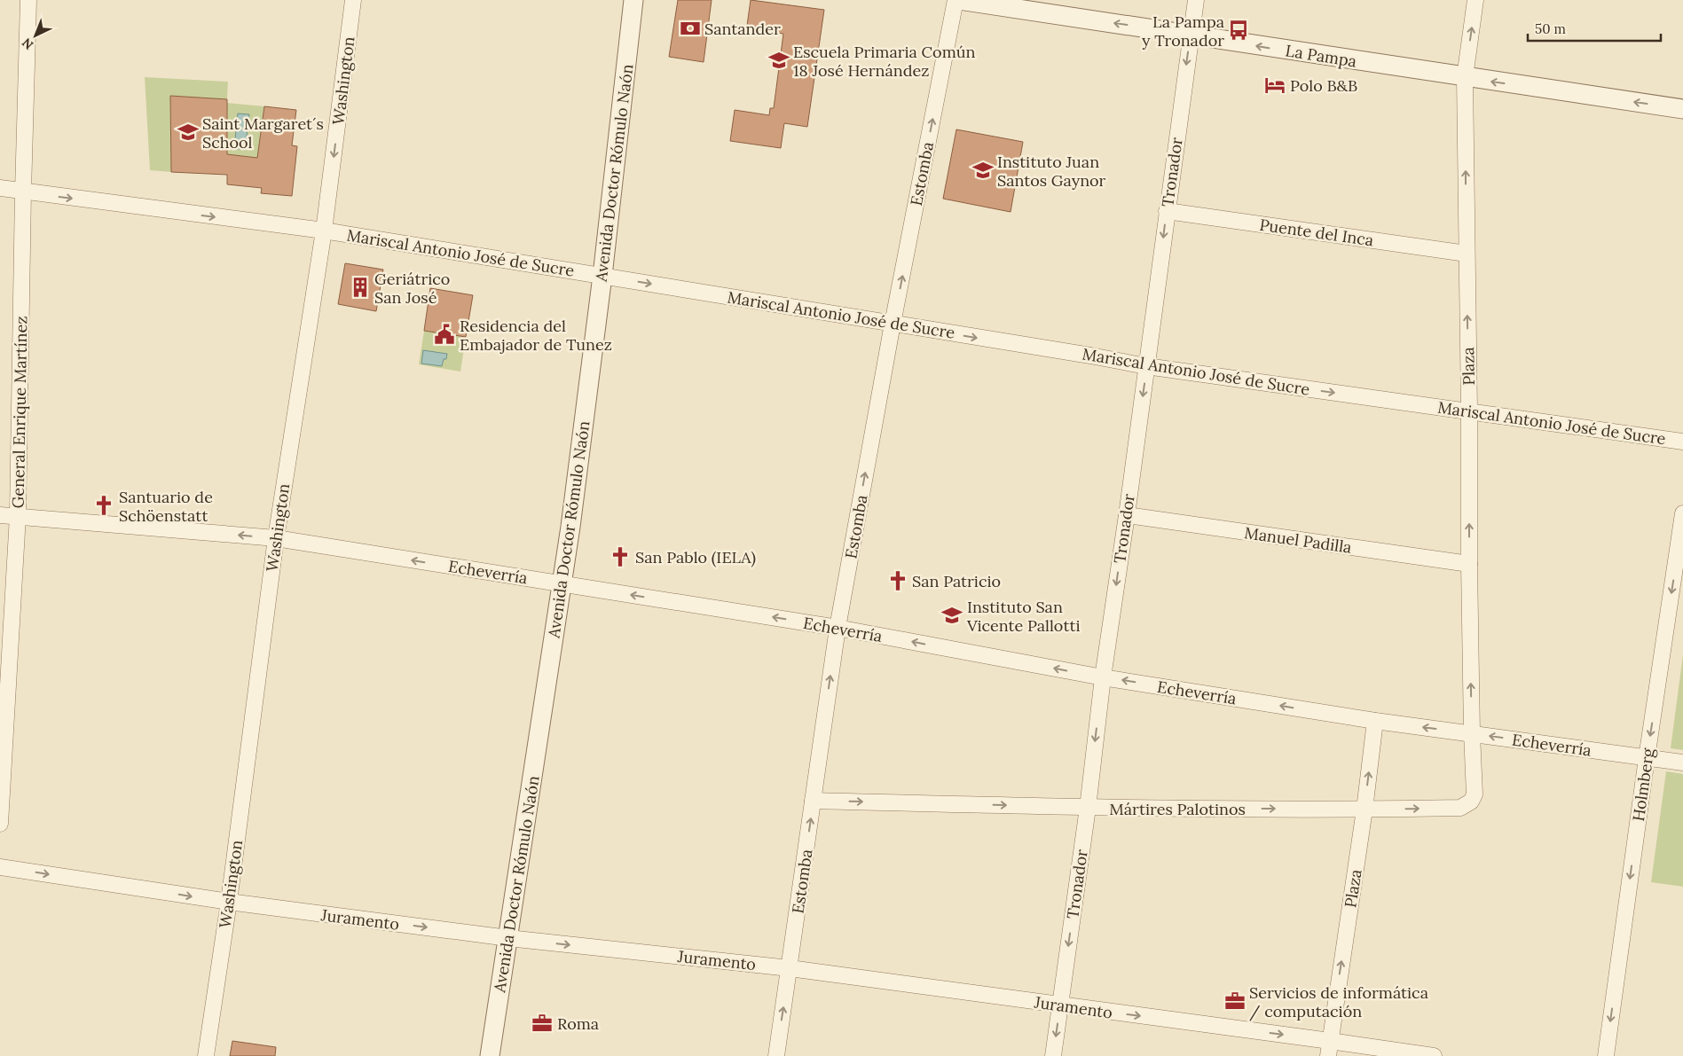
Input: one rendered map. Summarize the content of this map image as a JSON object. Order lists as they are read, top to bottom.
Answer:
{
  "streets": {
    "street": [
      "La Pampa",
      "Washington",
      "Tronador",
      "Avenida Doctor Rómulo Naón",
      "Estomba",
      "Puente del Inca",
      "Mariscal Antonio José de Sucre",
      "Plaza",
      "General Enrique Martínez",
      "Manuel Padilla",
      "Echeverría",
      "Holmberg",
      "Mártires Palotinos",
      "Juramento"
    ]
  },
  "crossings": [
    ["La Pampa", "Tronador"],
    ["La Pampa", "Estomba"],
    ["La Pampa", "Plaza"],
    ["Washington", "Mariscal Antonio José de Sucre"],
    ["Washington", "Echeverría"],
    ["Washington", "Juramento"],
    ["Tronador", "Puente del Inca"],
    ["Tronador", "Mariscal Antonio José de Sucre"],
    ["Tronador", "Manuel Padilla"],
    ["Tronador", "Echeverría"],
    ["Tronador", "Mártires Palotinos"],
    ["Tronador", "Juramento"],
    ["Avenida Doctor Rómulo Naón", "Mariscal Antonio José de Sucre"],
    ["Avenida Doctor Rómulo Naón", "Echeverría"],
    ["Avenida Doctor Rómulo Naón", "Juramento"],
    ["Estomba", "Mariscal Antonio José de Sucre"],
    ["Estomba", "Echeverría"],
    ["Estomba", "Mártires Palotinos"],
    ["Estomba", "Juramento"],
    ["Puente del Inca", "Plaza"],
    ["Mariscal Antonio José de Sucre", "Plaza"],
    ["Mariscal Antonio José de Sucre", "General Enrique Martínez"],
    ["Plaza", "Manuel Padilla"],
    ["Plaza", "Echeverría"],
    ["Plaza", "Mártires Palotinos"],
    ["Plaza", "Juramento"],
    ["General Enrique Martínez", "Echeverría"],
    ["Echeverría", "Holmberg"],
    ["Echeverría", "Mártires Palotinos"]
  ],
  "one_way": [
    "La Pampa",
    "Tronador",
    "Estomba",
    "Mariscal Antonio José de Sucre",
    "Plaza",
    "Echeverría",
    "Holmberg",
    "Mártires Palotinos",
    "Juramento"
  ],
  "places": {
    "bank": ["Santander"],
    "bus stop": ["La Pampa y Tronador"],
    "school or university": [
      "Escuela Primaria Común 18 José Hernández",
      "Saint Margaret´s School",
      "Instituto Juan Santos Gaynor",
      "Instituto San Vicente Pallotti"
    ],
    "hotel": ["Polo B&B"],
    "building": ["Geriátrico San José"],
    "public building": ["Residencia del Embajador de Tunez"],
    "church": ["Santuario de Schöenstatt", "San Pablo (IELA)", "San Patricio"],
    "office": ["Servicios de informática / computación", "Roma"]
  },
  "scale_bar": "50 m",
  "north": "bottom left"
}
